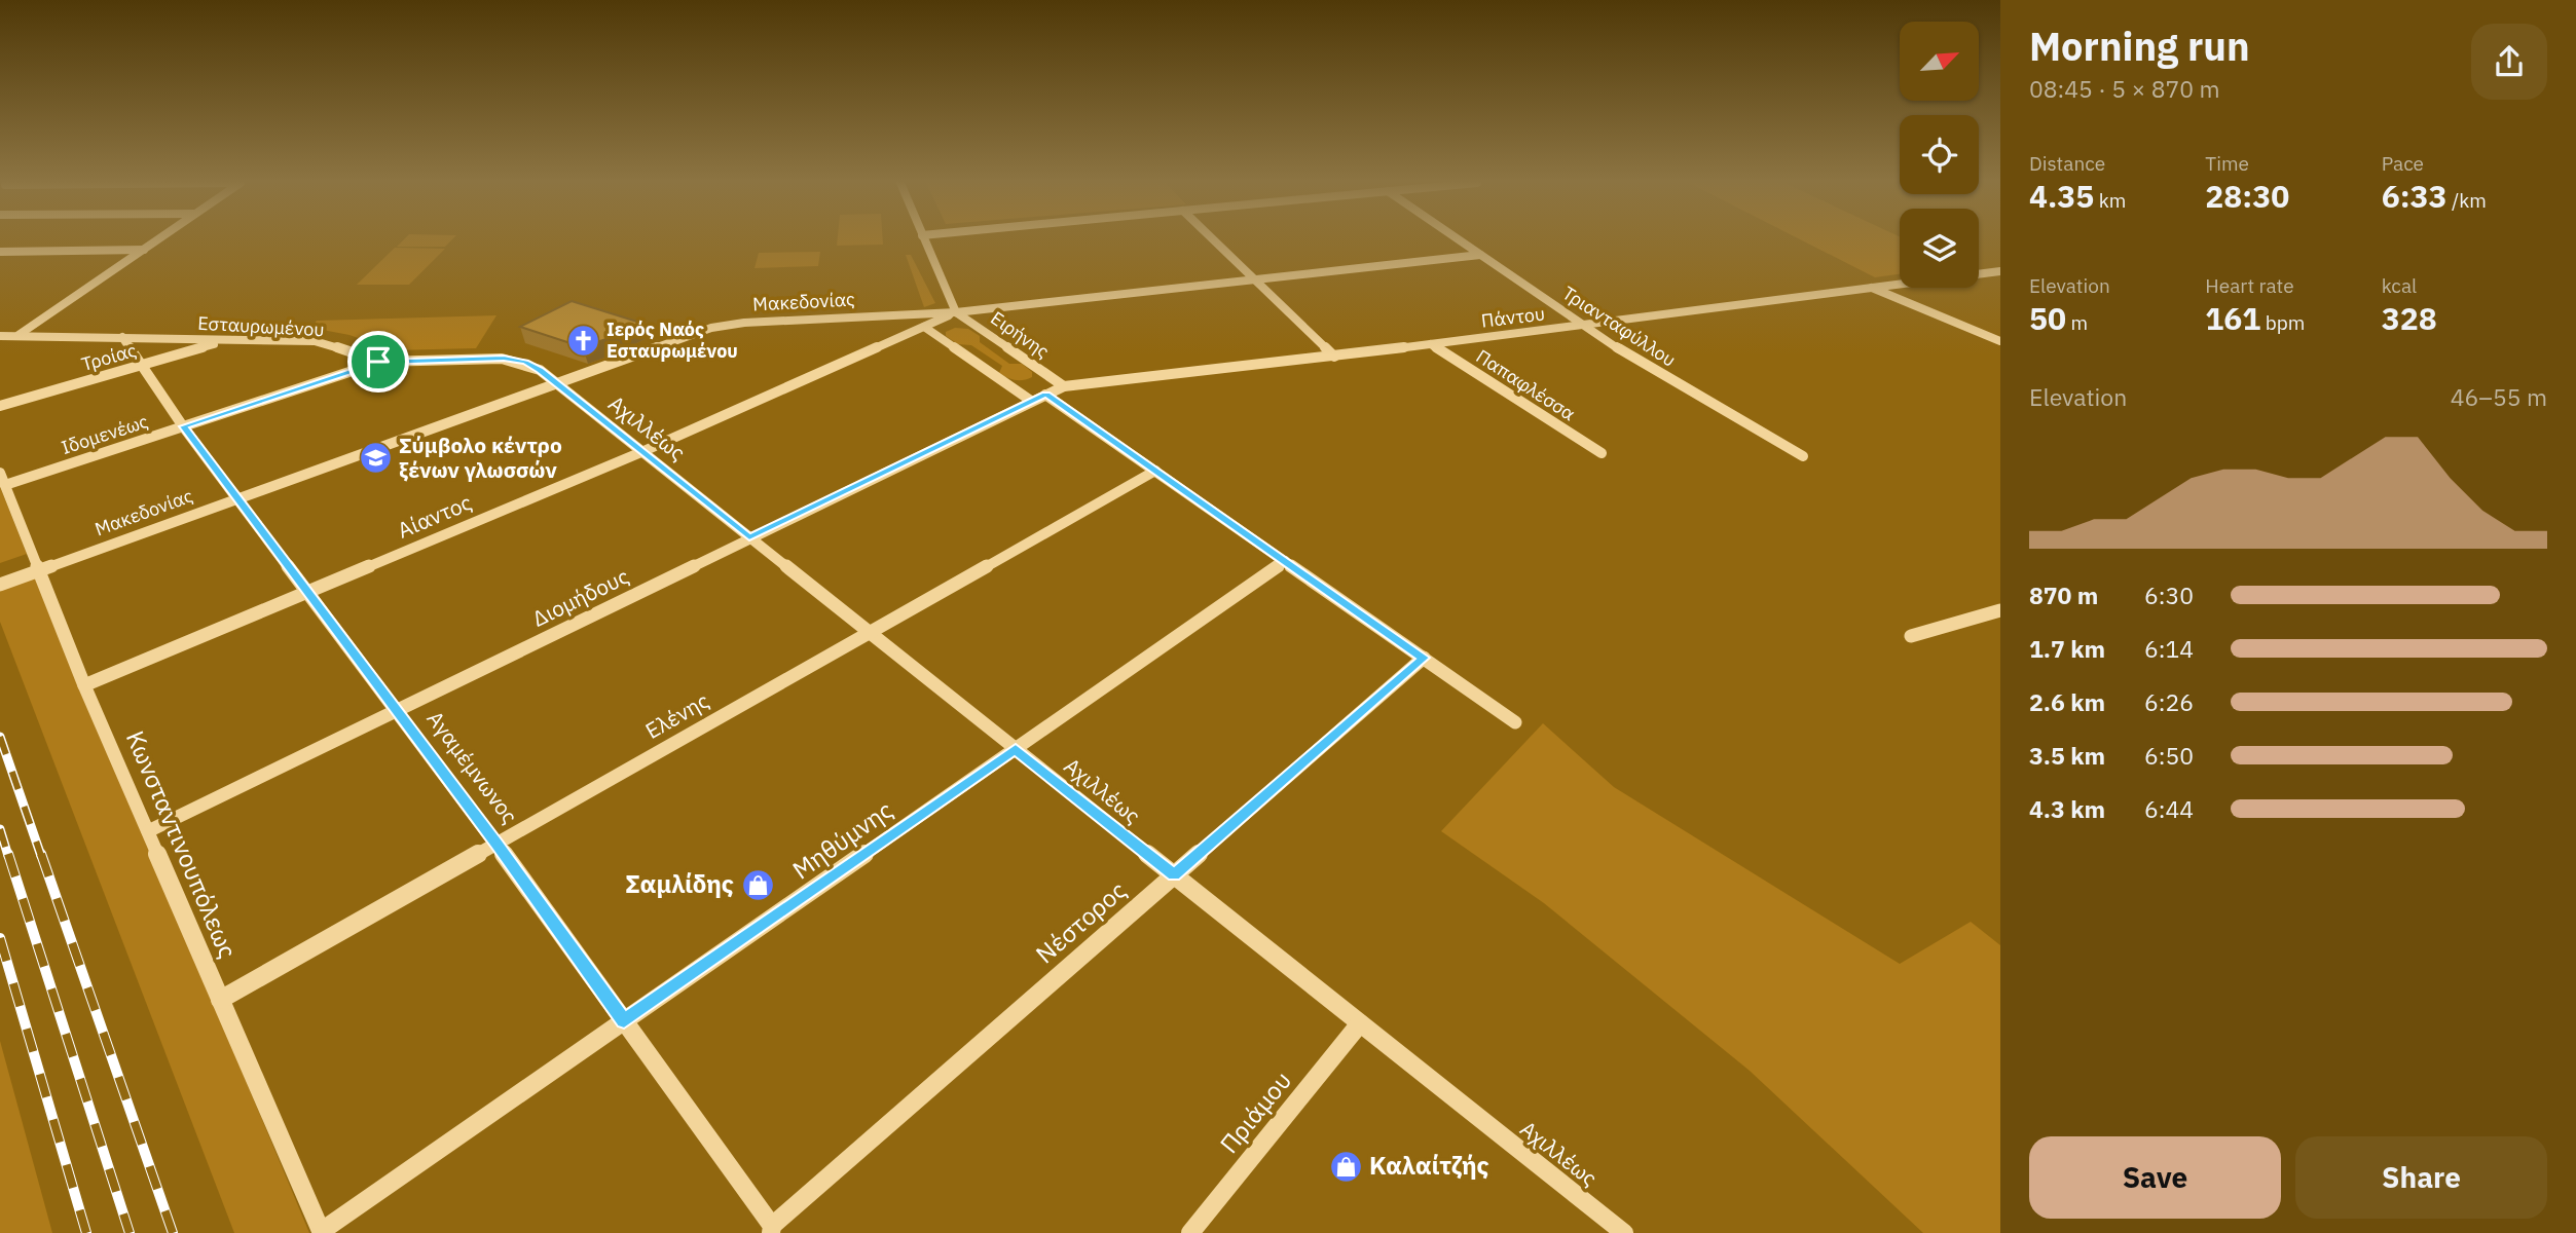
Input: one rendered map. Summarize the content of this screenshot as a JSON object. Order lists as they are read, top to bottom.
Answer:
{
  "streets": {
    "street": [
      "Μακεδονίας",
      "Πάντου",
      "Εσταυρωμένου",
      "Τριανταφύλλου",
      "Ειρήνης",
      "Τροίας",
      "Παπαφλέσσα",
      "Αχιλλέως",
      "Ιδομενέως",
      "Αίαντος",
      "Διομήδους",
      "Ελένης",
      "Αγαμέμνωνος",
      "Μηθύμνης",
      "Κωνσταντινουπόλεως",
      "Νέστορος",
      "Πριάμου"
    ]
  },
  "crossings": [
    ["Μακεδονίας", "Εσταυρωμένου"],
    ["Μακεδονίας", "Τριανταφύλλου"],
    ["Μακεδονίας", "Ειρήνης"],
    ["Μακεδονίας", "Αχιλλέως"],
    ["Μακεδονίας", "Αίαντος"],
    ["Μακεδονίας", "Αγαμέμνωνος"],
    ["Μακεδονίας", "Κωνσταντινουπόλεως"],
    ["Πάντου", "Τριανταφύλλου"],
    ["Πάντου", "Ειρήνης"],
    ["Πάντου", "Παπαφλέσσα"],
    ["Πάντου", "Διομήδους"],
    ["Εσταυρωμένου", "Τροίας"],
    ["Εσταυρωμένου", "Αχιλλέως"],
    ["Εσταυρωμένου", "Ιδομενέως"],
    ["Εσταυρωμένου", "Αγαμέμνωνος"],
    ["Ειρήνης", "Αίαντος"],
    ["Ειρήνης", "Ελένης"],
    ["Ειρήνης", "Μηθύμνης"],
    ["Ειρήνης", "Νέστορος"],
    ["Τροίας", "Αγαμέμνωνος"],
    ["Αχιλλέως", "Αίαντος"],
    ["Αχιλλέως", "Διομήδους"],
    ["Αχιλλέως", "Ελένης"],
    ["Αχιλλέως", "Μηθύμνης"],
    ["Αχιλλέως", "Νέστορος"],
    ["Αχιλλέως", "Πριάμου"],
    ["Ιδομενέως", "Αγαμέμνωνος"],
    ["Ιδομενέως", "Κωνσταντινουπόλεως"],
    ["Αίαντος", "Αγαμέμνωνος"],
    ["Αίαντος", "Κωνσταντινουπόλεως"],
    ["Διομήδους", "Αγαμέμνωνος"],
    ["Διομήδους", "Κωνσταντινουπόλεως"],
    ["Ελένης", "Αγαμέμνωνος"],
    ["Ελένης", "Κωνσταντινουπόλεως"],
    ["Αγαμέμνωνος", "Μηθύμνης"],
    ["Αγαμέμνωνος", "Νέστορος"],
    ["Μηθύμνης", "Κωνσταντινουπόλεως"]
  ],
  "places": {
    "church": ["Ιερός Ναός Εσταυρωμένου"],
    "school or university": ["Σύμβολο κέντρο ξένων γλωσσών"],
    "shop": ["Σαμλίδης", "Καλαίτζής"]
  },
  "north": "top right",
  "page": {
    "heading": ["Morning run", "08:45 · 5 × 870 m"],
    "stats": [
      ["Distance", "4.35 km"],
      ["Time", "28:30"],
      ["Pace", "6:33 /km"],
      ["Elevation", "50 m"],
      ["Heart rate", "161 bpm"],
      ["kcal", "328"]
    ],
    "chart": ["Elevation", "46–55 m"],
    "list": [
      {
        "name": "870 m",
        "note": "6:30"
      },
      {
        "name": "1.7 km",
        "note": "6:14"
      },
      {
        "name": "2.6 km",
        "note": "6:26"
      },
      {
        "name": "3.5 km",
        "note": "6:50"
      },
      {
        "name": "4.3 km",
        "note": "6:44"
      }
    ],
    "buttons": ["Save", "Share"]
  }
}
